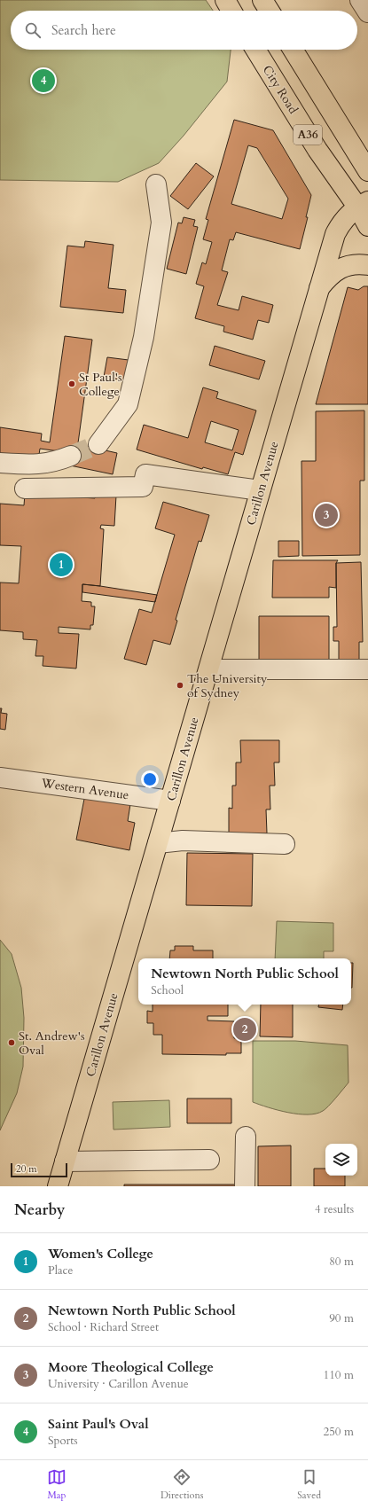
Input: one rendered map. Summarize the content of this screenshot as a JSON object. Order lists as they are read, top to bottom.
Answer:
{
  "streets": {
    "main road": ["City Road", "A36", "Carillon Avenue"],
    "street": ["Western Avenue"]
  },
  "crossings": [
    ["City Road", "A36"],
    ["City Road", "Carillon Avenue"],
    ["A36", "Carillon Avenue"],
    ["Carillon Avenue", "Western Avenue"]
  ],
  "places": ["St Paul's College", "The University of Sydney", "St. Andrew's Oval"],
  "scale_bar": "20 m",
  "page": {
    "search": "Search here",
    "pins": [
      "4",
      "3",
      "1",
      "2"
    ],
    "popup": ["Newtown North Public School", "School"],
    "scale": "20 m",
    "heading": ["Nearby", "4 results"],
    "list": [
      {
        "mark": "1",
        "name": "Women's College",
        "note": "Place",
        "value": "80 m"
      },
      {
        "mark": "2",
        "name": "Newtown North Public School",
        "note": "School · Richard Street",
        "value": "90 m"
      },
      {
        "mark": "3",
        "name": "Moore Theological College",
        "note": "University · Carillon Avenue",
        "value": "110 m"
      },
      {
        "mark": "4",
        "name": "Saint Paul's Oval",
        "note": "Sports",
        "value": "250 m"
      }
    ],
    "nav": ["Map", "Directions", "Saved"]
  }
}
